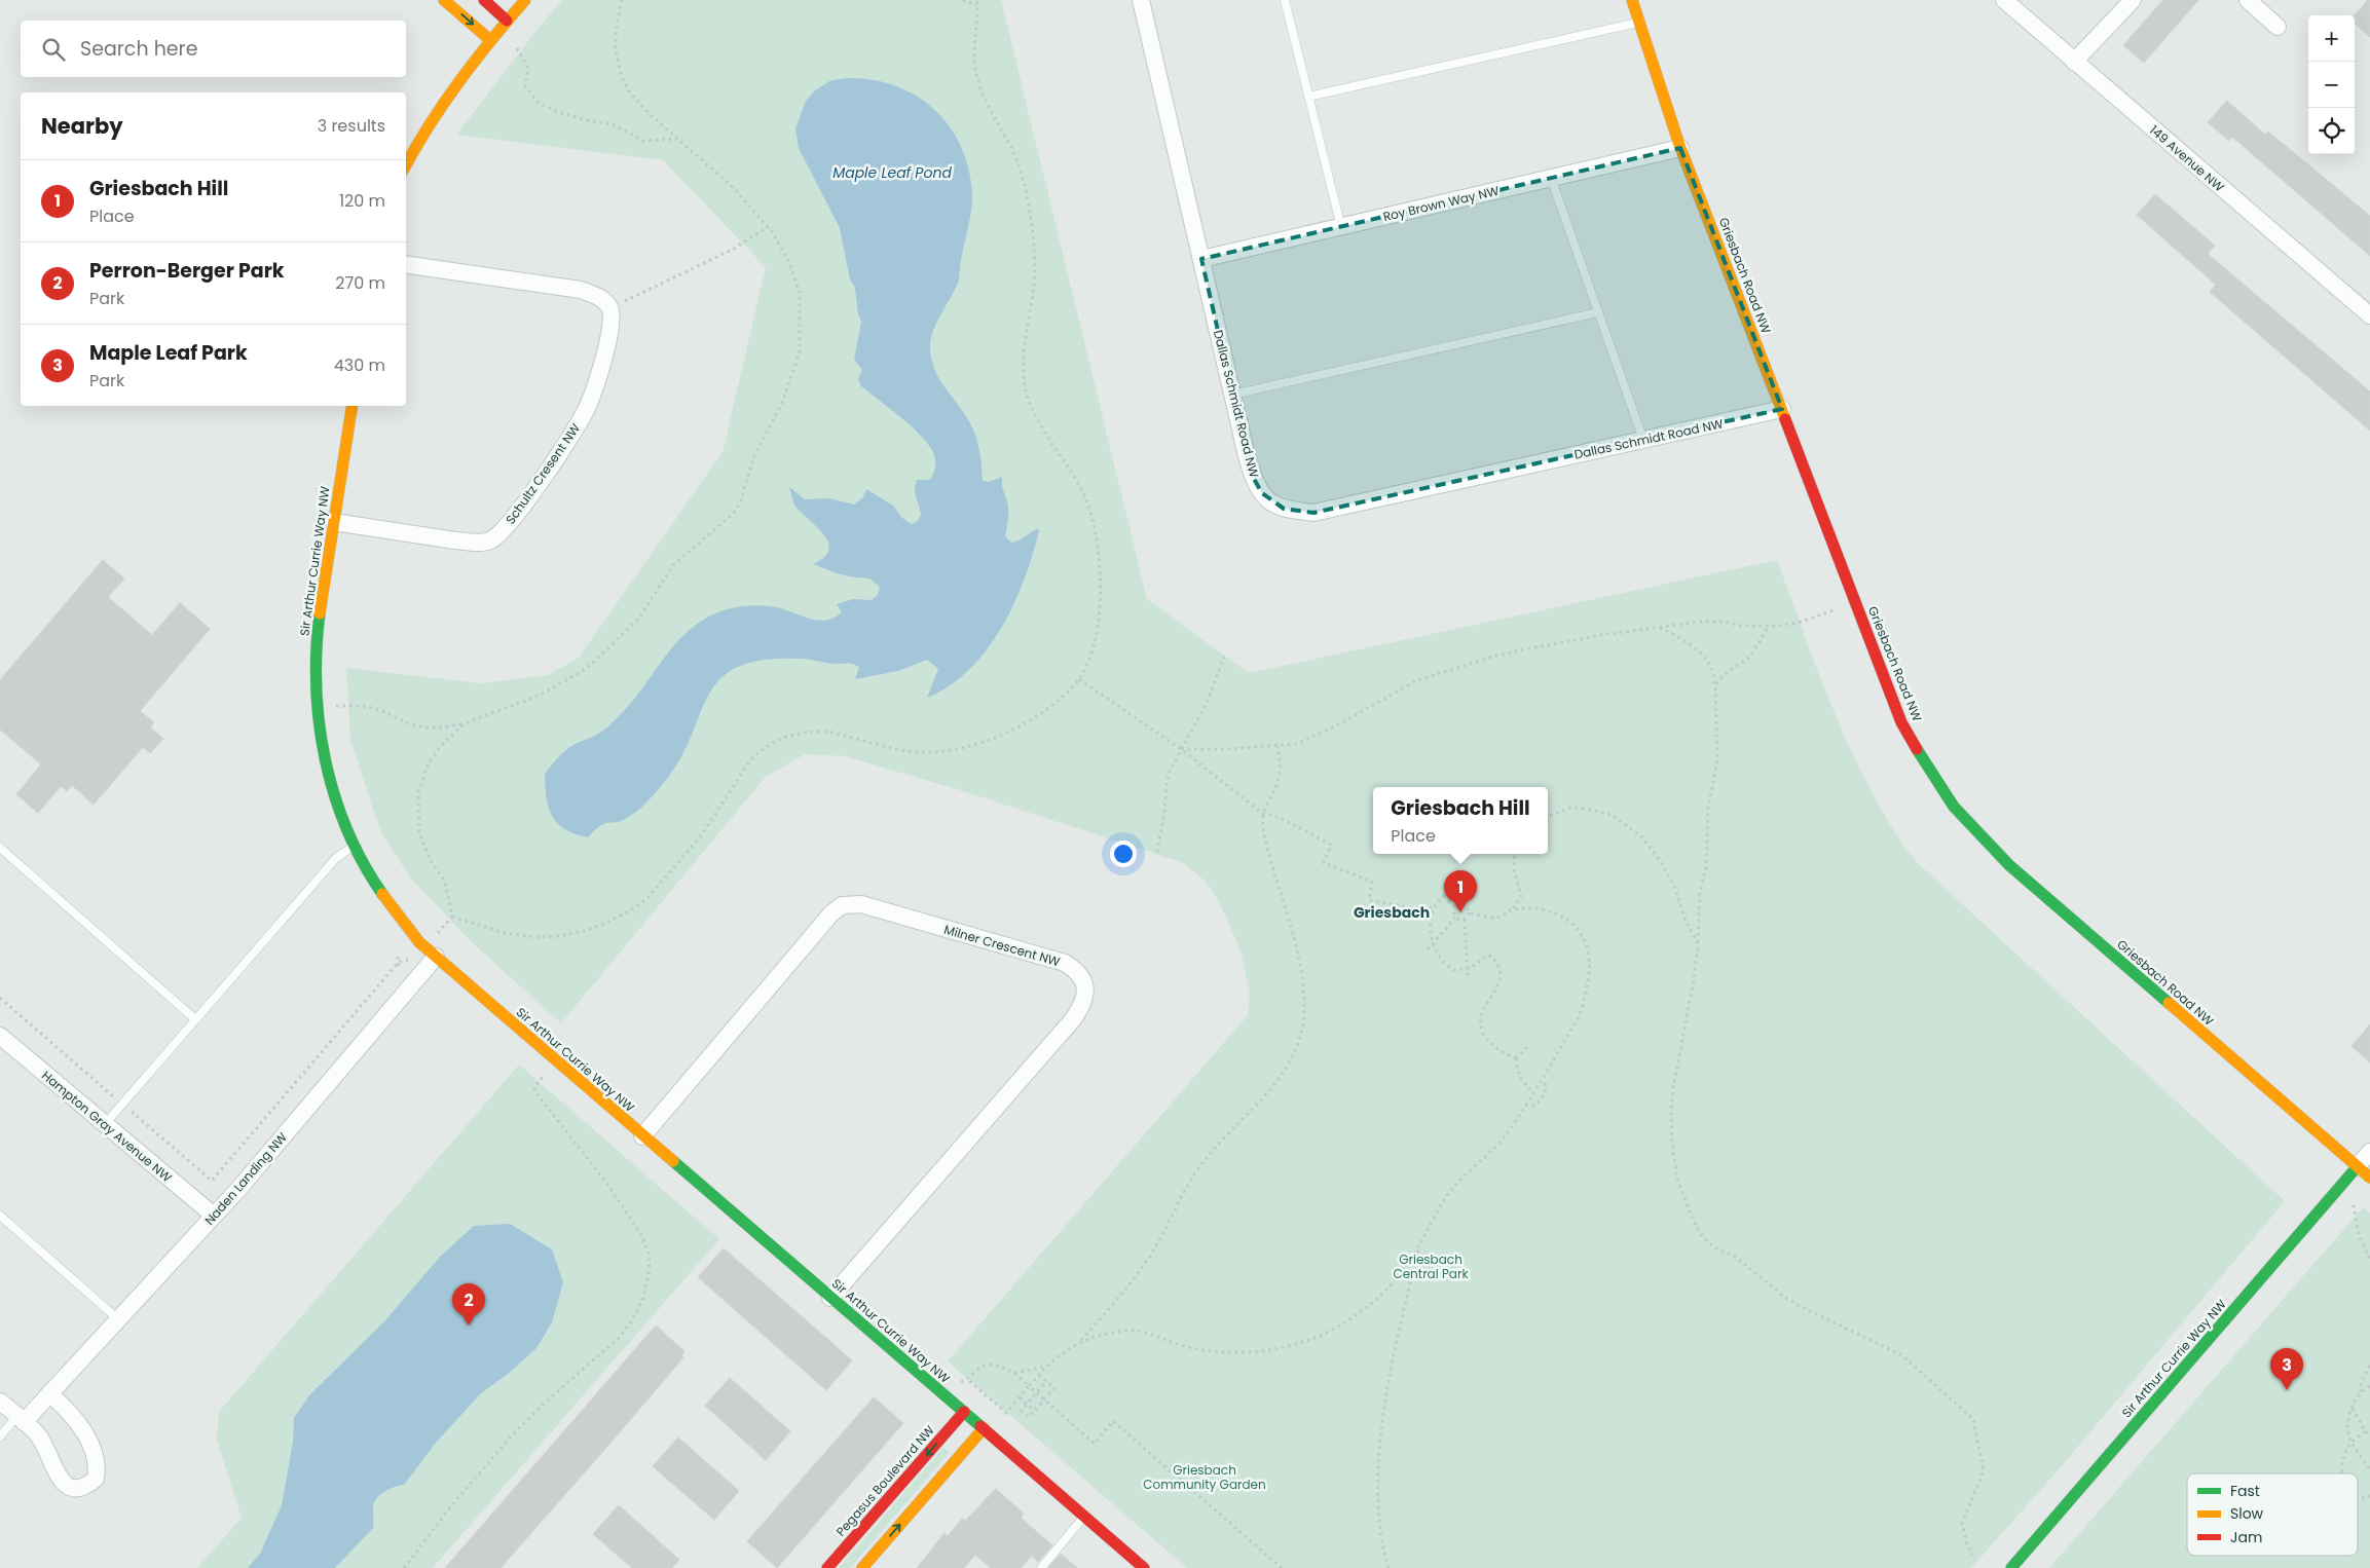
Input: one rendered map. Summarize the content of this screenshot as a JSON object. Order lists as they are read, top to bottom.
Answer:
{
  "streets": {
    "street": [
      "149 Avenue NW",
      "Roy Brown Way NW",
      "Griesbach Road NW",
      "Dallas Schmidt Road NW",
      "Schultz Cresent NW",
      "Sir Arthur Currie Way NW",
      "Milner Crescent NW",
      "Hampton Gray Avenue NW",
      "Naden Landing NW",
      "Pegasus Boulevard NW"
    ]
  },
  "crossings": [
    ["Roy Brown Way NW", "Griesbach Road NW"],
    ["Roy Brown Way NW", "Dallas Schmidt Road NW"],
    ["Griesbach Road NW", "Dallas Schmidt Road NW"],
    ["Griesbach Road NW", "Sir Arthur Currie Way NW"],
    ["Schultz Cresent NW", "Sir Arthur Currie Way NW"],
    ["Sir Arthur Currie Way NW", "Milner Crescent NW"],
    ["Sir Arthur Currie Way NW", "Naden Landing NW"],
    ["Sir Arthur Currie Way NW", "Pegasus Boulevard NW"],
    ["Hampton Gray Avenue NW", "Naden Landing NW"]
  ],
  "districts": ["Griesbach"],
  "water": ["Maple Leaf Pond"],
  "parks": ["Griesbach Central Park", "Griesbach Community Garden"],
  "legend": ["Fast", "Slow", "Jam"],
  "page": {
    "map_buttons": ["+", "−"],
    "search": "Search here",
    "heading": ["Nearby", "3 results"],
    "list": [
      {
        "mark": "1",
        "name": "Griesbach Hill",
        "note": "Place",
        "value": "120 m"
      },
      {
        "mark": "2",
        "name": "Perron-Berger Park",
        "note": "Park",
        "value": "270 m"
      },
      {
        "mark": "3",
        "name": "Maple Leaf Park",
        "note": "Park",
        "value": "430 m"
      }
    ],
    "popup": ["Griesbach Hill", "Place"],
    "pins": ["1", "2", "3"]
  }
}
